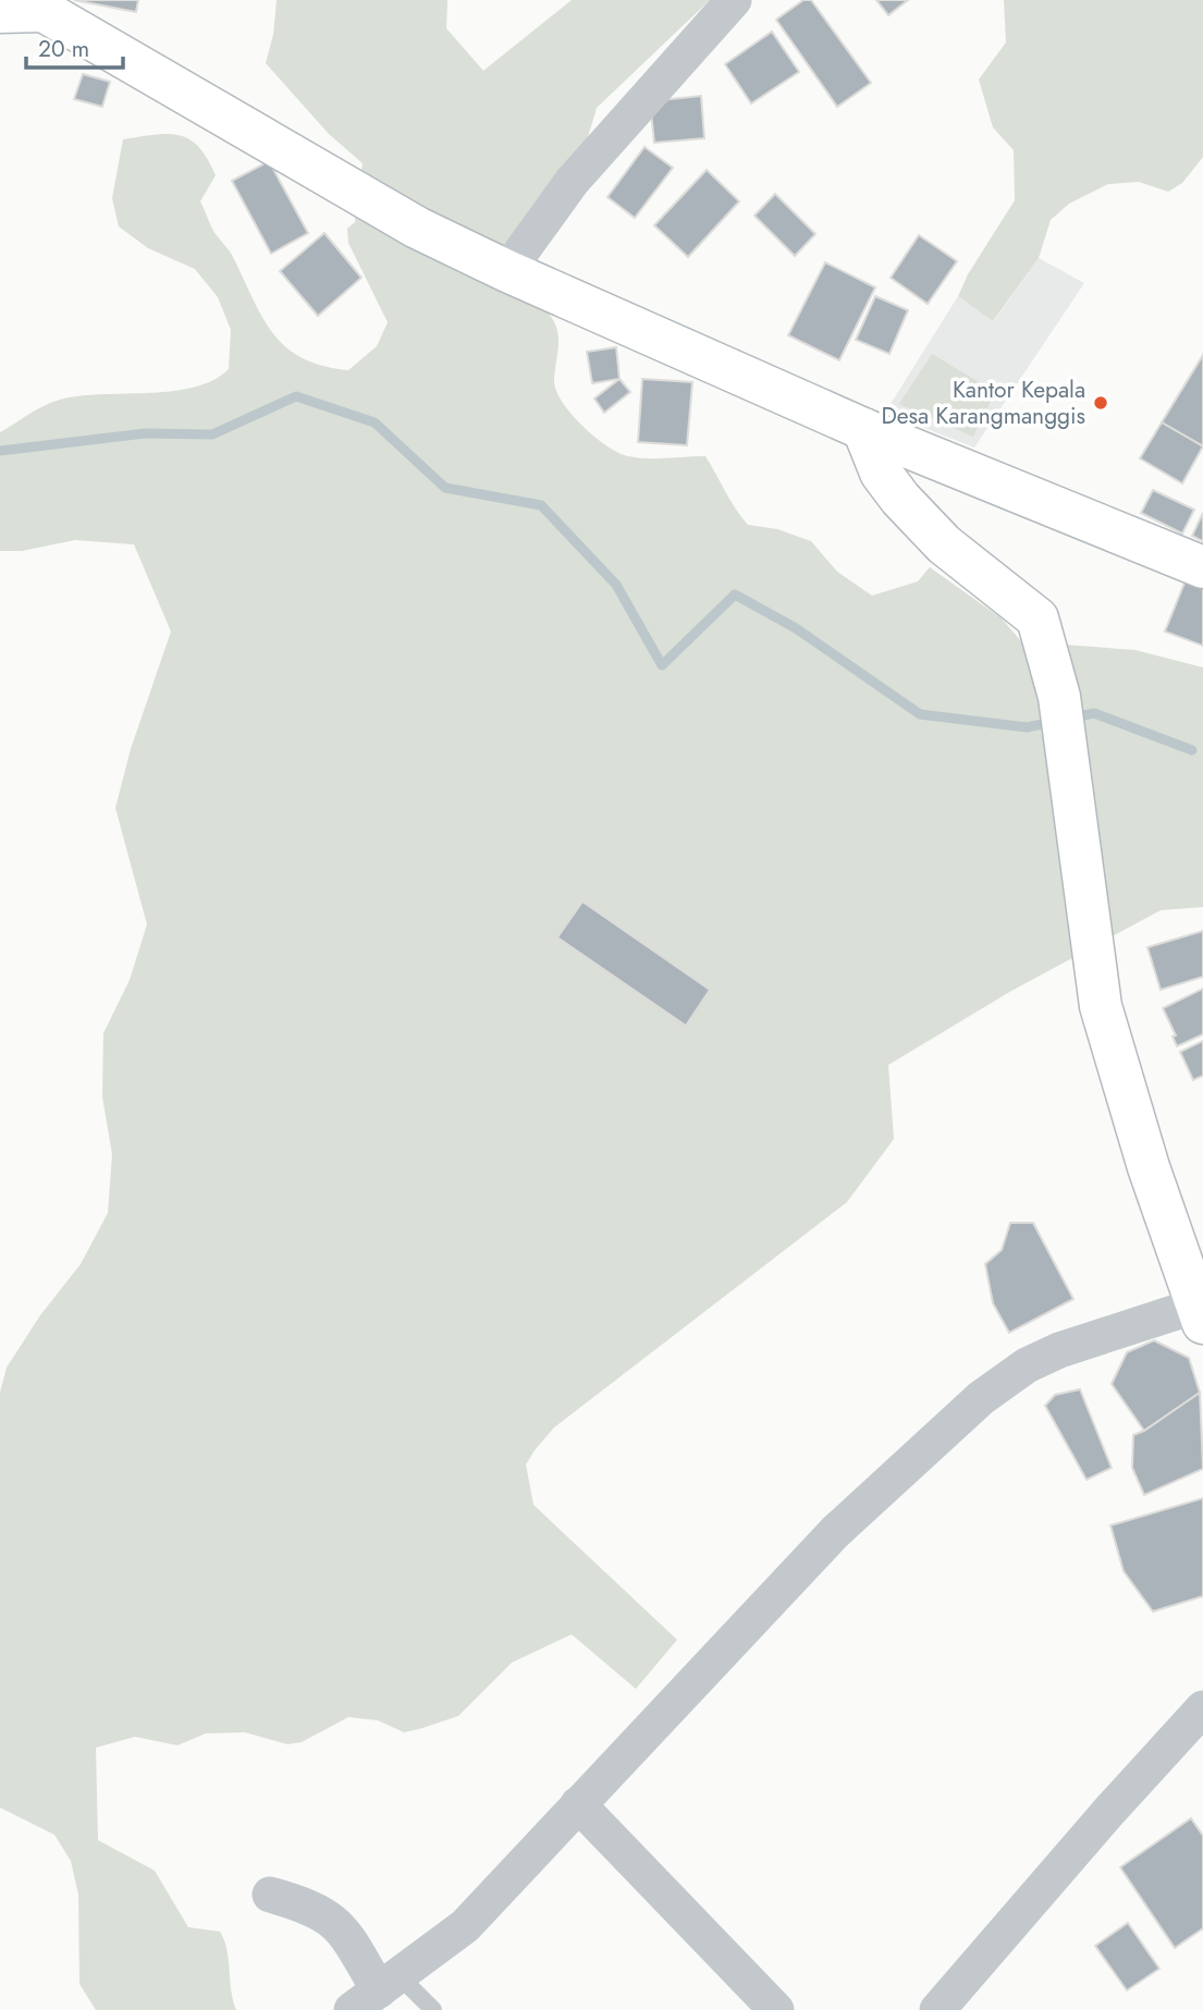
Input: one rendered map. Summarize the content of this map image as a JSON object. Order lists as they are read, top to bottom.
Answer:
{
  "places": ["Kantor Kepala Desa Karangmanggis"],
  "scale_bar": "20 m"
}
